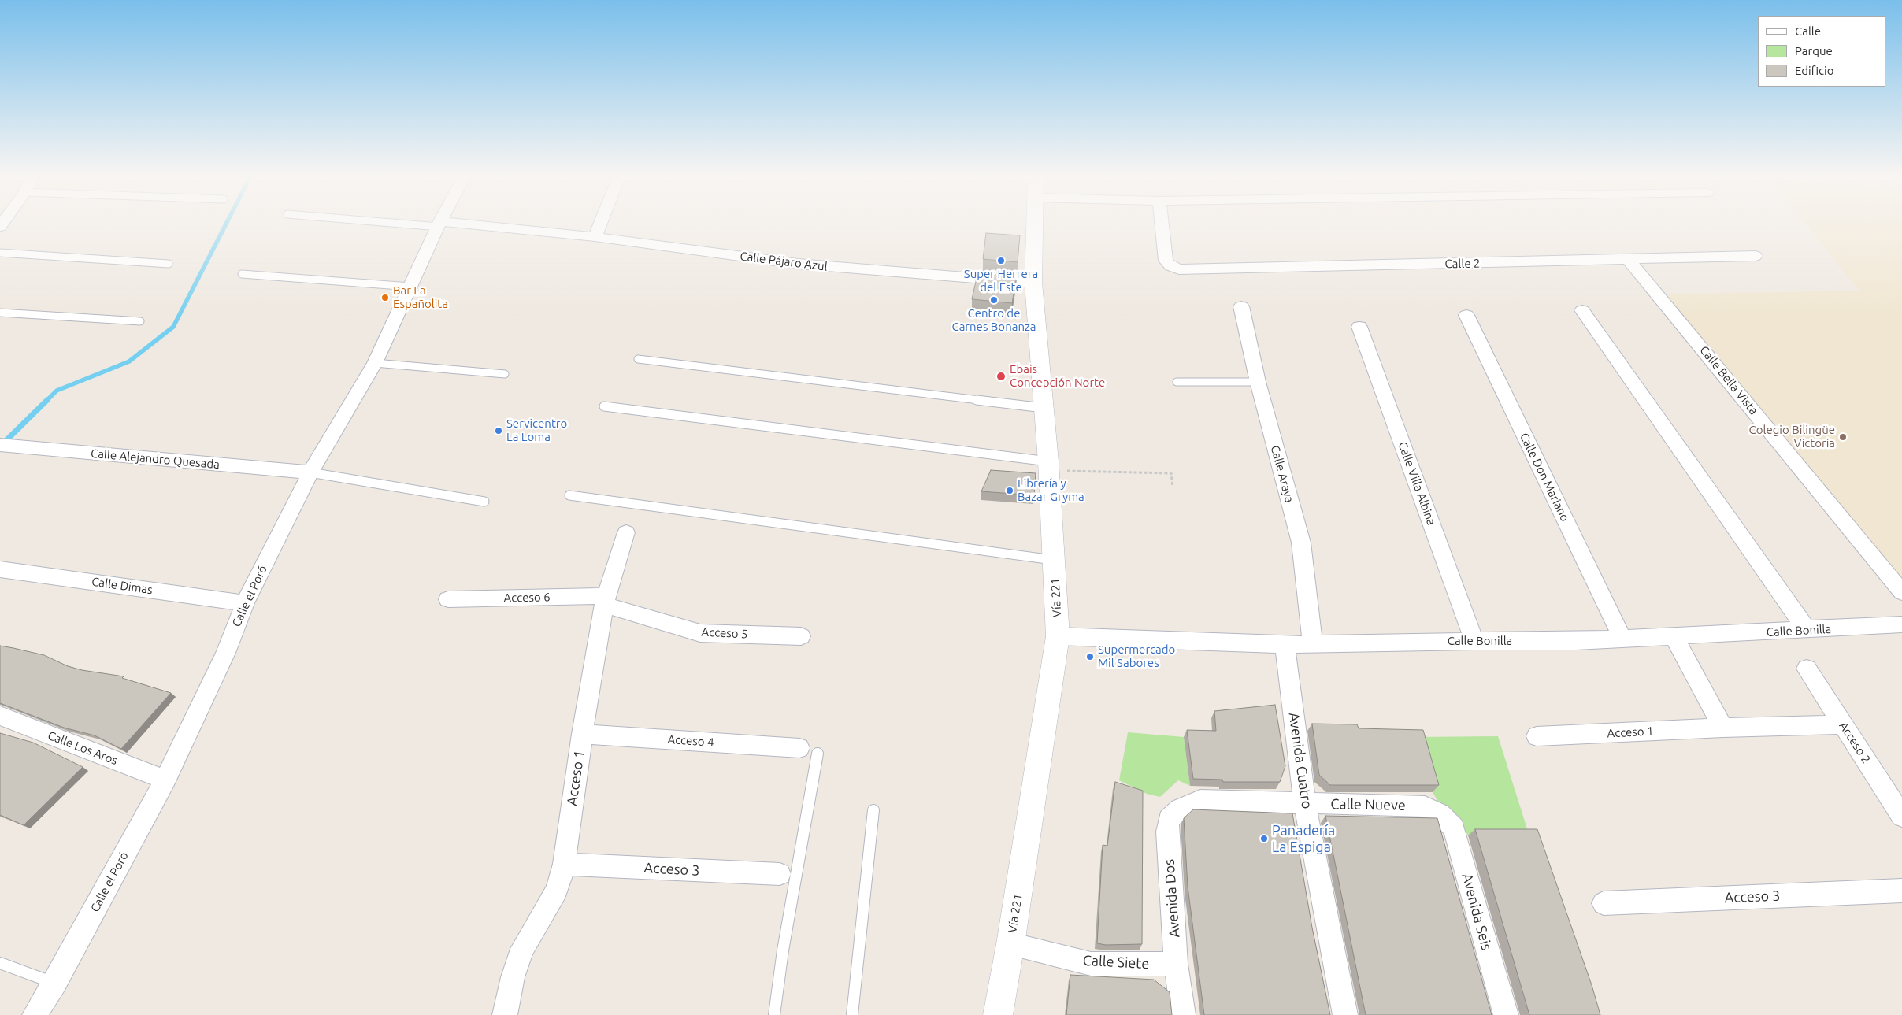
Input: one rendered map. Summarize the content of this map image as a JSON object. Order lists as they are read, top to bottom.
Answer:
{
  "streets": {
    "main road": ["Vía 221"],
    "street": [
      "Calle Pájaro Azul",
      "Calle 2",
      "Calle Bella Vista",
      "Calle Alejandro Quesada",
      "Calle Araya",
      "Calle Don Mariano",
      "Calle Villa Albina",
      "Calle Dimas",
      "Calle el Poró",
      "Acceso 6",
      "Calle Bonilla",
      "Acceso 5",
      "Acceso 1",
      "Acceso 4",
      "Acceso 2",
      "Calle Los Aros",
      "Avenida Cuatro",
      "Calle Nueve",
      "Acceso 3",
      "Avenida Dos",
      "Avenida Seis",
      "Calle Siete"
    ]
  },
  "crossings": [
    ["Calle Pájaro Azul", "Vía 221"],
    ["Calle 2", "Calle Bella Vista"],
    ["Calle Alejandro Quesada", "Calle el Poró"],
    ["Calle Araya", "Calle Bonilla"],
    ["Calle Don Mariano", "Calle Bonilla"],
    ["Calle Villa Albina", "Calle Bonilla"],
    ["Calle Dimas", "Calle el Poró"],
    ["Calle el Poró", "Calle Los Aros"],
    ["Acceso 6", "Acceso 5"],
    ["Acceso 6", "Acceso 1"],
    ["Vía 221", "Calle Bonilla"],
    ["Vía 221", "Calle Siete"],
    ["Calle Bonilla", "Avenida Cuatro"],
    ["Acceso 5", "Acceso 1"],
    ["Acceso 1", "Acceso 4"],
    ["Acceso 1", "Acceso 2"],
    ["Acceso 1", "Acceso 3"],
    ["Avenida Cuatro", "Calle Nueve"],
    ["Calle Nueve", "Avenida Dos"],
    ["Calle Nueve", "Avenida Seis"],
    ["Avenida Dos", "Calle Siete"]
  ],
  "places": [
    "Super Herrera del Este",
    "Bar La Españolita",
    "Centro de Carnes Bonanza",
    "Ebais Concepción Norte",
    "Servicentro La Loma",
    "Colegio Bilingüe Victoria",
    "Librería y Bazar Gryma",
    "Supermercado Mil Sabores",
    "Panadería La Espiga"
  ],
  "legend": ["Calle", "Parque", "Edificio"]
}
